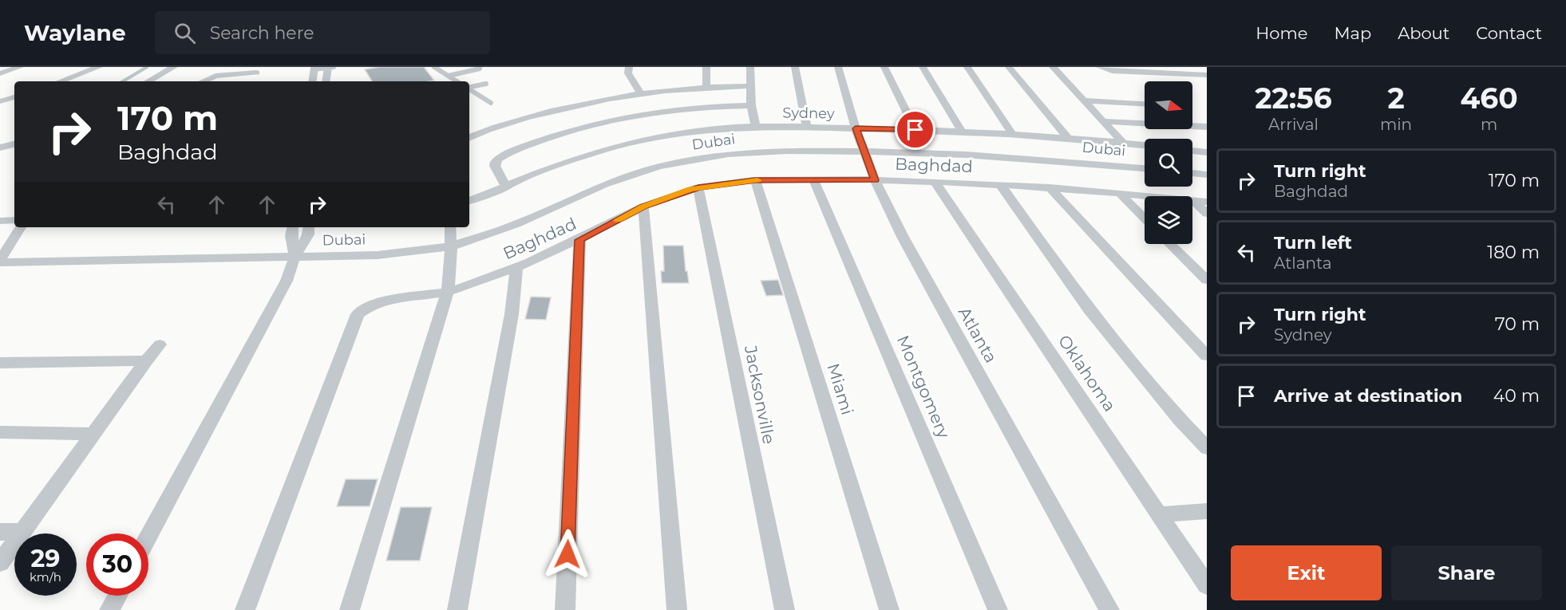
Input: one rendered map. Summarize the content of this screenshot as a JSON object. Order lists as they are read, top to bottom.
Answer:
{
  "streets": {
    "street": [
      "Sydney",
      "Dubai",
      "Baghdad",
      "Atlanta",
      "Oklahoma",
      "Montgomery",
      "Miami",
      "Jacksonville"
    ]
  },
  "crossings": [
    ["Sydney", "Atlanta"],
    ["Dubai", "Atlanta"],
    ["Baghdad", "Atlanta"],
    ["Baghdad", "Oklahoma"],
    ["Baghdad", "Montgomery"],
    ["Baghdad", "Miami"],
    ["Baghdad", "Jacksonville"]
  ],
  "north": "right",
  "page": {
    "header": "Waylane",
    "search": "Search here",
    "nav": [
      "Home",
      "Map",
      "About",
      "Contact"
    ],
    "eta": [
      "22:56",
      "Arrival",
      "2",
      "min",
      "460",
      "m"
    ],
    "turn": ["170 m", "Baghdad"],
    "list": [
      {
        "name": "Turn right",
        "note": "Baghdad",
        "value": "170 m"
      },
      {
        "name": "Turn left",
        "note": "Atlanta",
        "value": "180 m"
      },
      {
        "name": "Turn right",
        "note": "Sydney",
        "value": "70 m"
      },
      {
        "name": "Arrive at destination",
        "value": "40 m"
      }
    ],
    "speed": "29 km/h",
    "limit": "30",
    "buttons": ["Exit", "Share"]
  }
}
